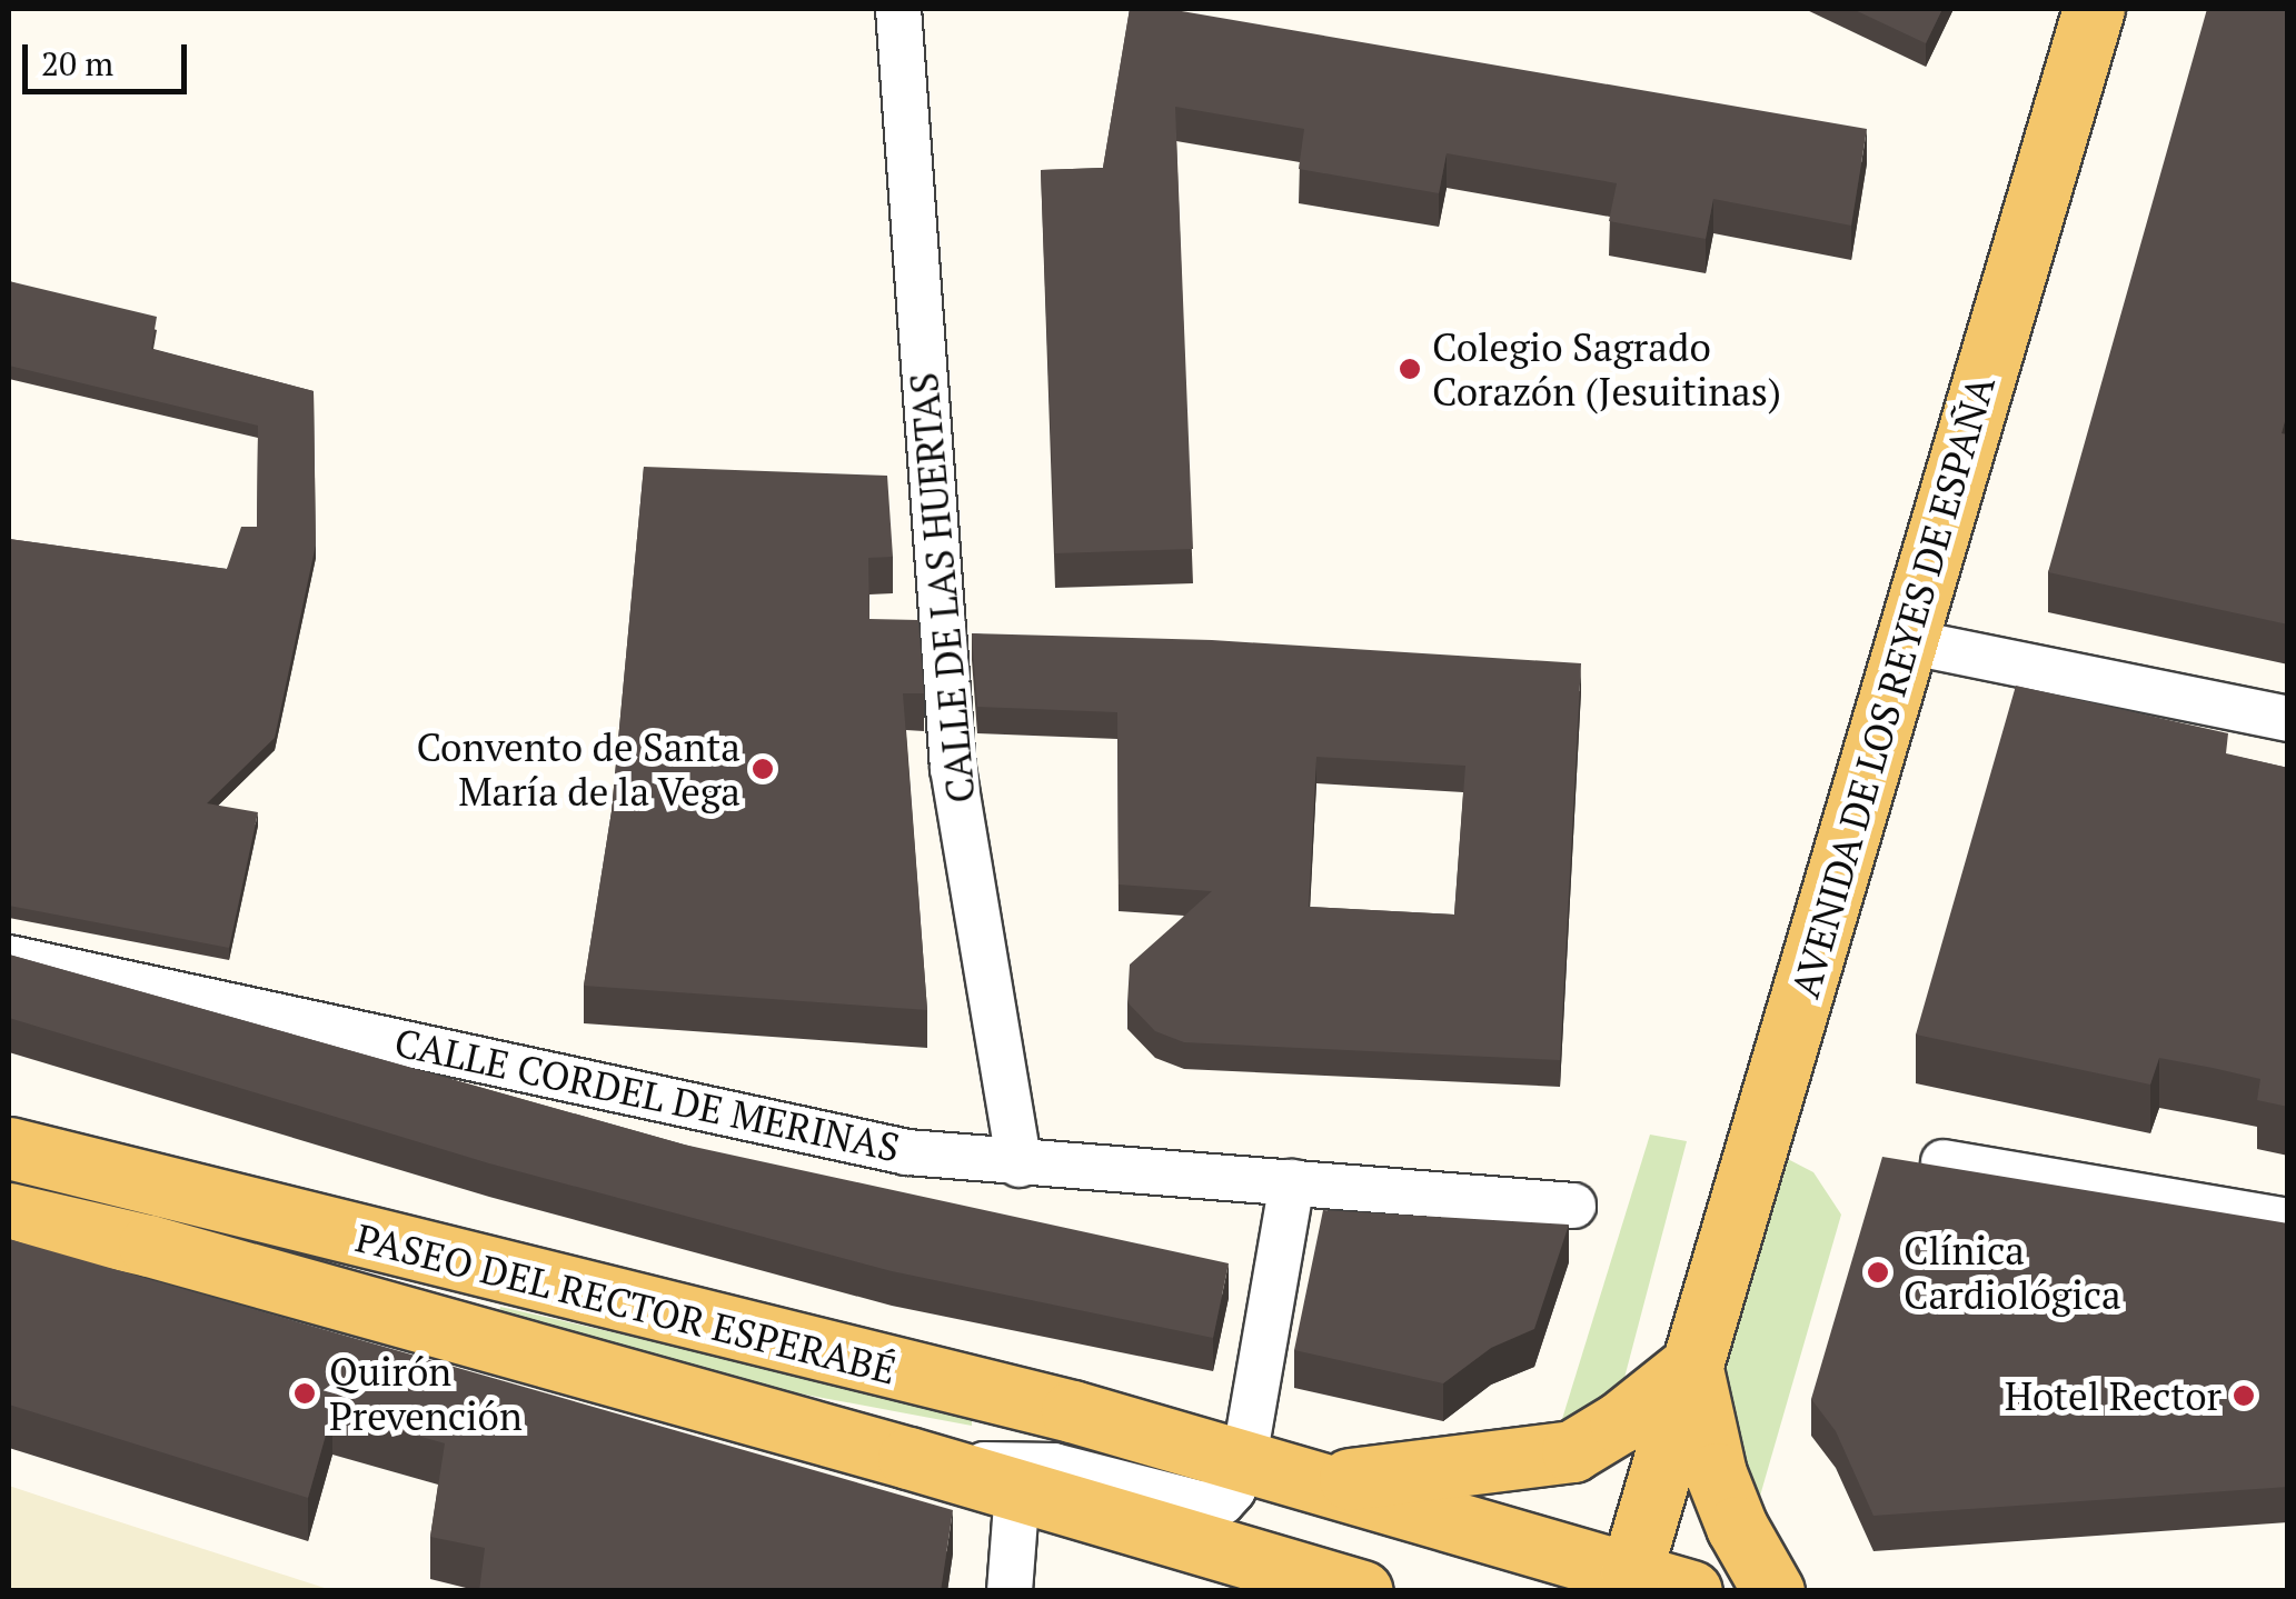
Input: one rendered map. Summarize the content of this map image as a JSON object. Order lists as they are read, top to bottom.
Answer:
{
  "streets": {
    "main road": ["AVENIDA DE LOS REYES DE ESPAÑA", "PASEO DEL RECTOR ESPERABÉ"],
    "street": ["CALLE DE LAS HUERTAS", "CALLE CORDEL DE MERINAS"]
  },
  "crossings": [
    ["CALLE DE LAS HUERTAS", "CALLE CORDEL DE MERINAS"],
    ["AVENIDA DE LOS REYES DE ESPAÑA", "PASEO DEL RECTOR ESPERABÉ"]
  ],
  "places": [
    "Colegio Sagrado Corazón (Jesuitinas)",
    "Convento de Santa María de la Vega",
    "Clínica Cardiológica",
    "Quirón Prevención",
    "Hotel Rector"
  ],
  "scale_bar": "20 m"
}
